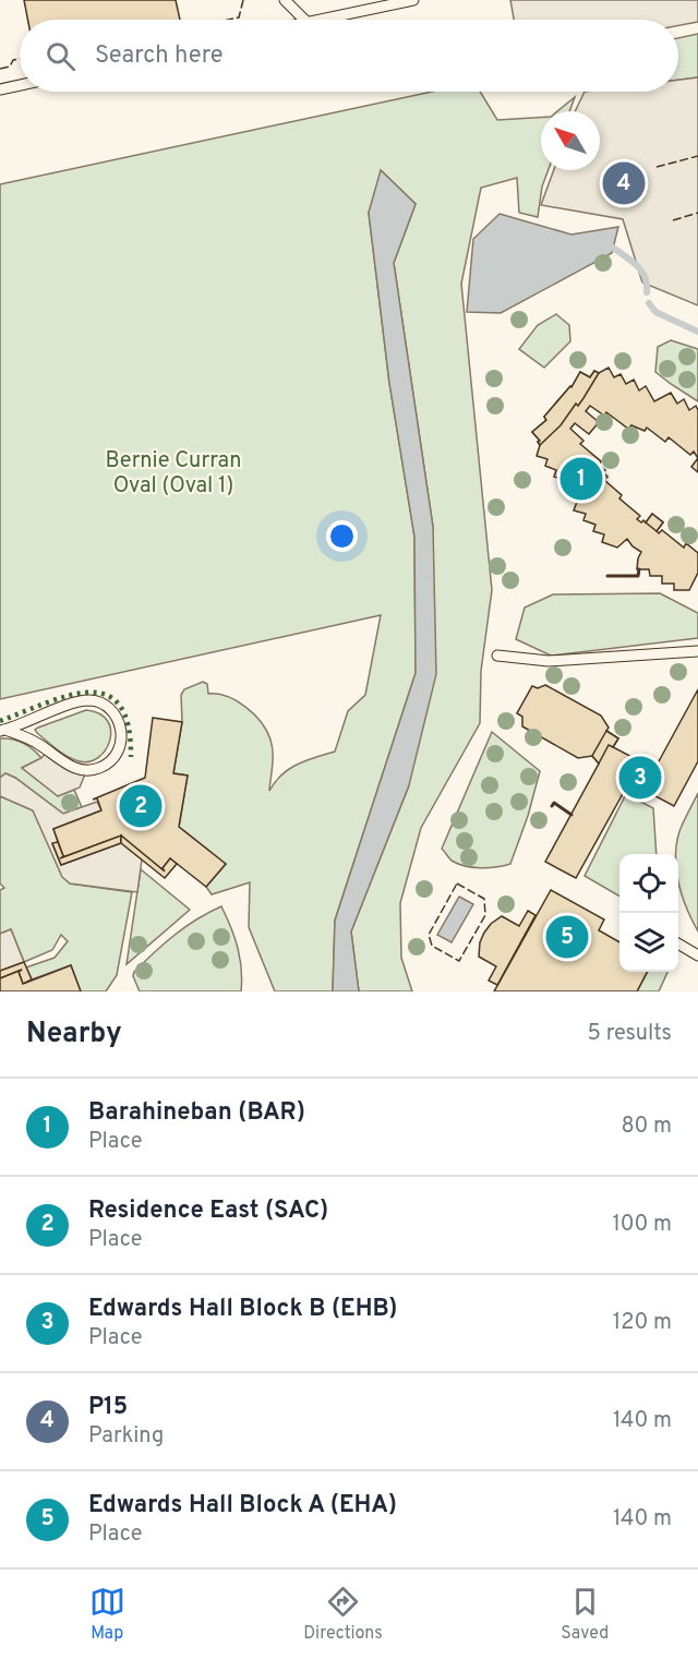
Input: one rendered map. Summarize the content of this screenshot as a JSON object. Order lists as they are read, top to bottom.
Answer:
{
  "parks": ["Bernie Curran Oval (Oval 1)"],
  "north": "top left",
  "page": {
    "search": "Search here",
    "pins": [
      "4",
      "1",
      "3",
      "2",
      "5"
    ],
    "heading": ["Nearby", "5 results"],
    "list": [
      {
        "mark": "1",
        "name": "Barahineban (BAR)",
        "note": "Place",
        "value": "80 m"
      },
      {
        "mark": "2",
        "name": "Residence East (SAC)",
        "note": "Place",
        "value": "100 m"
      },
      {
        "mark": "3",
        "name": "Edwards Hall Block B (EHB)",
        "note": "Place",
        "value": "120 m"
      },
      {
        "mark": "4",
        "name": "P15",
        "note": "Parking",
        "value": "140 m"
      },
      {
        "mark": "5",
        "name": "Edwards Hall Block A (EHA)",
        "note": "Place",
        "value": "140 m"
      }
    ],
    "nav": ["Map", "Directions", "Saved"]
  }
}
